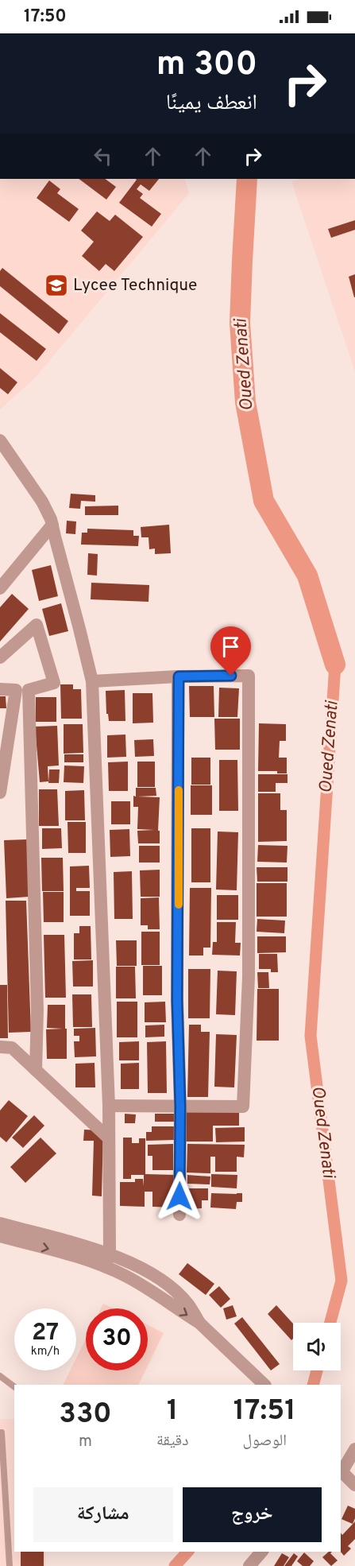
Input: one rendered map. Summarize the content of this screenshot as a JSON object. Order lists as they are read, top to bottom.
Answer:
{
  "water": ["Oued Zenati"],
  "places": {
    "school or university": ["Lycee Technique"]
  },
  "page": {
    "status": "17:50",
    "turn": ["300 m", "انعطف يمينًا"],
    "speed": "27 km/h",
    "limit": "30",
    "eta": [
      "17:51",
      "الوصول",
      "1",
      "دقيقة",
      "330",
      "m"
    ],
    "buttons": ["خروج", "مشاركة"]
  }
}
